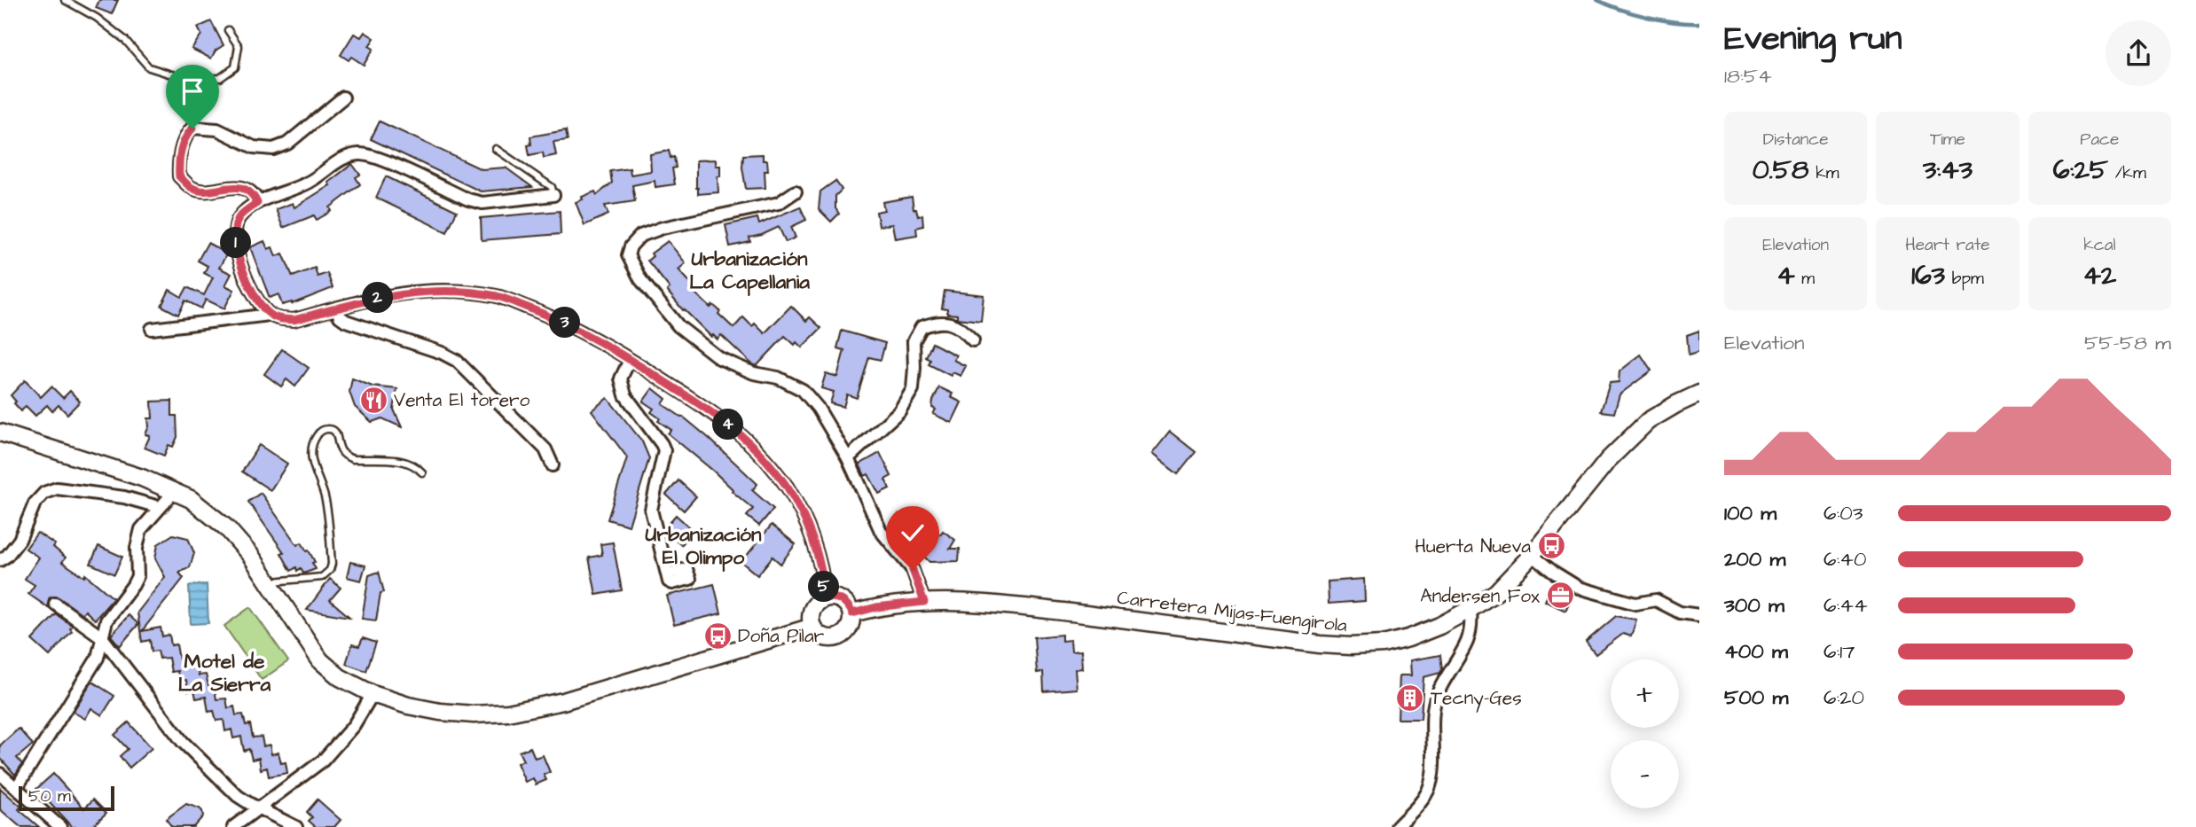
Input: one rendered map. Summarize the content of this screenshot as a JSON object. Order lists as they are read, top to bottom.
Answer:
{
  "streets": {
    "main road": ["Carretera Mijas-Fuengirola"]
  },
  "districts": ["Urbanización La Capellania", "Urbanización El Olimpo", "Motel de La Sierra"],
  "places": {
    "restaurant": ["Venta El torero"],
    "bus stop": ["Huerta Nueva", "Doña Pilar"],
    "office": ["Andersen Fox"],
    "building": ["Tecny-Ges"]
  },
  "scale_bar": "50 m",
  "page": {
    "heading": ["Evening run", "18:54"],
    "stats": [
      ["Distance", "0.58 km"],
      ["Time", "3:43"],
      ["Pace", "6:25 /km"],
      ["Elevation", "4 m"],
      ["Heart rate", "163 bpm"],
      ["kcal", "42"]
    ],
    "pins": [
      "1",
      "2",
      "3",
      "4",
      "5"
    ],
    "chart": ["Elevation", "55–58 m"],
    "list": [
      {
        "name": "100 m",
        "note": "6:03"
      },
      {
        "name": "200 m",
        "note": "6:40"
      },
      {
        "name": "300 m",
        "note": "6:44"
      },
      {
        "name": "400 m",
        "note": "6:17"
      },
      {
        "name": "500 m",
        "note": "6:20"
      }
    ],
    "map_buttons": ["+", "−"],
    "scale": "50 m"
  }
}
